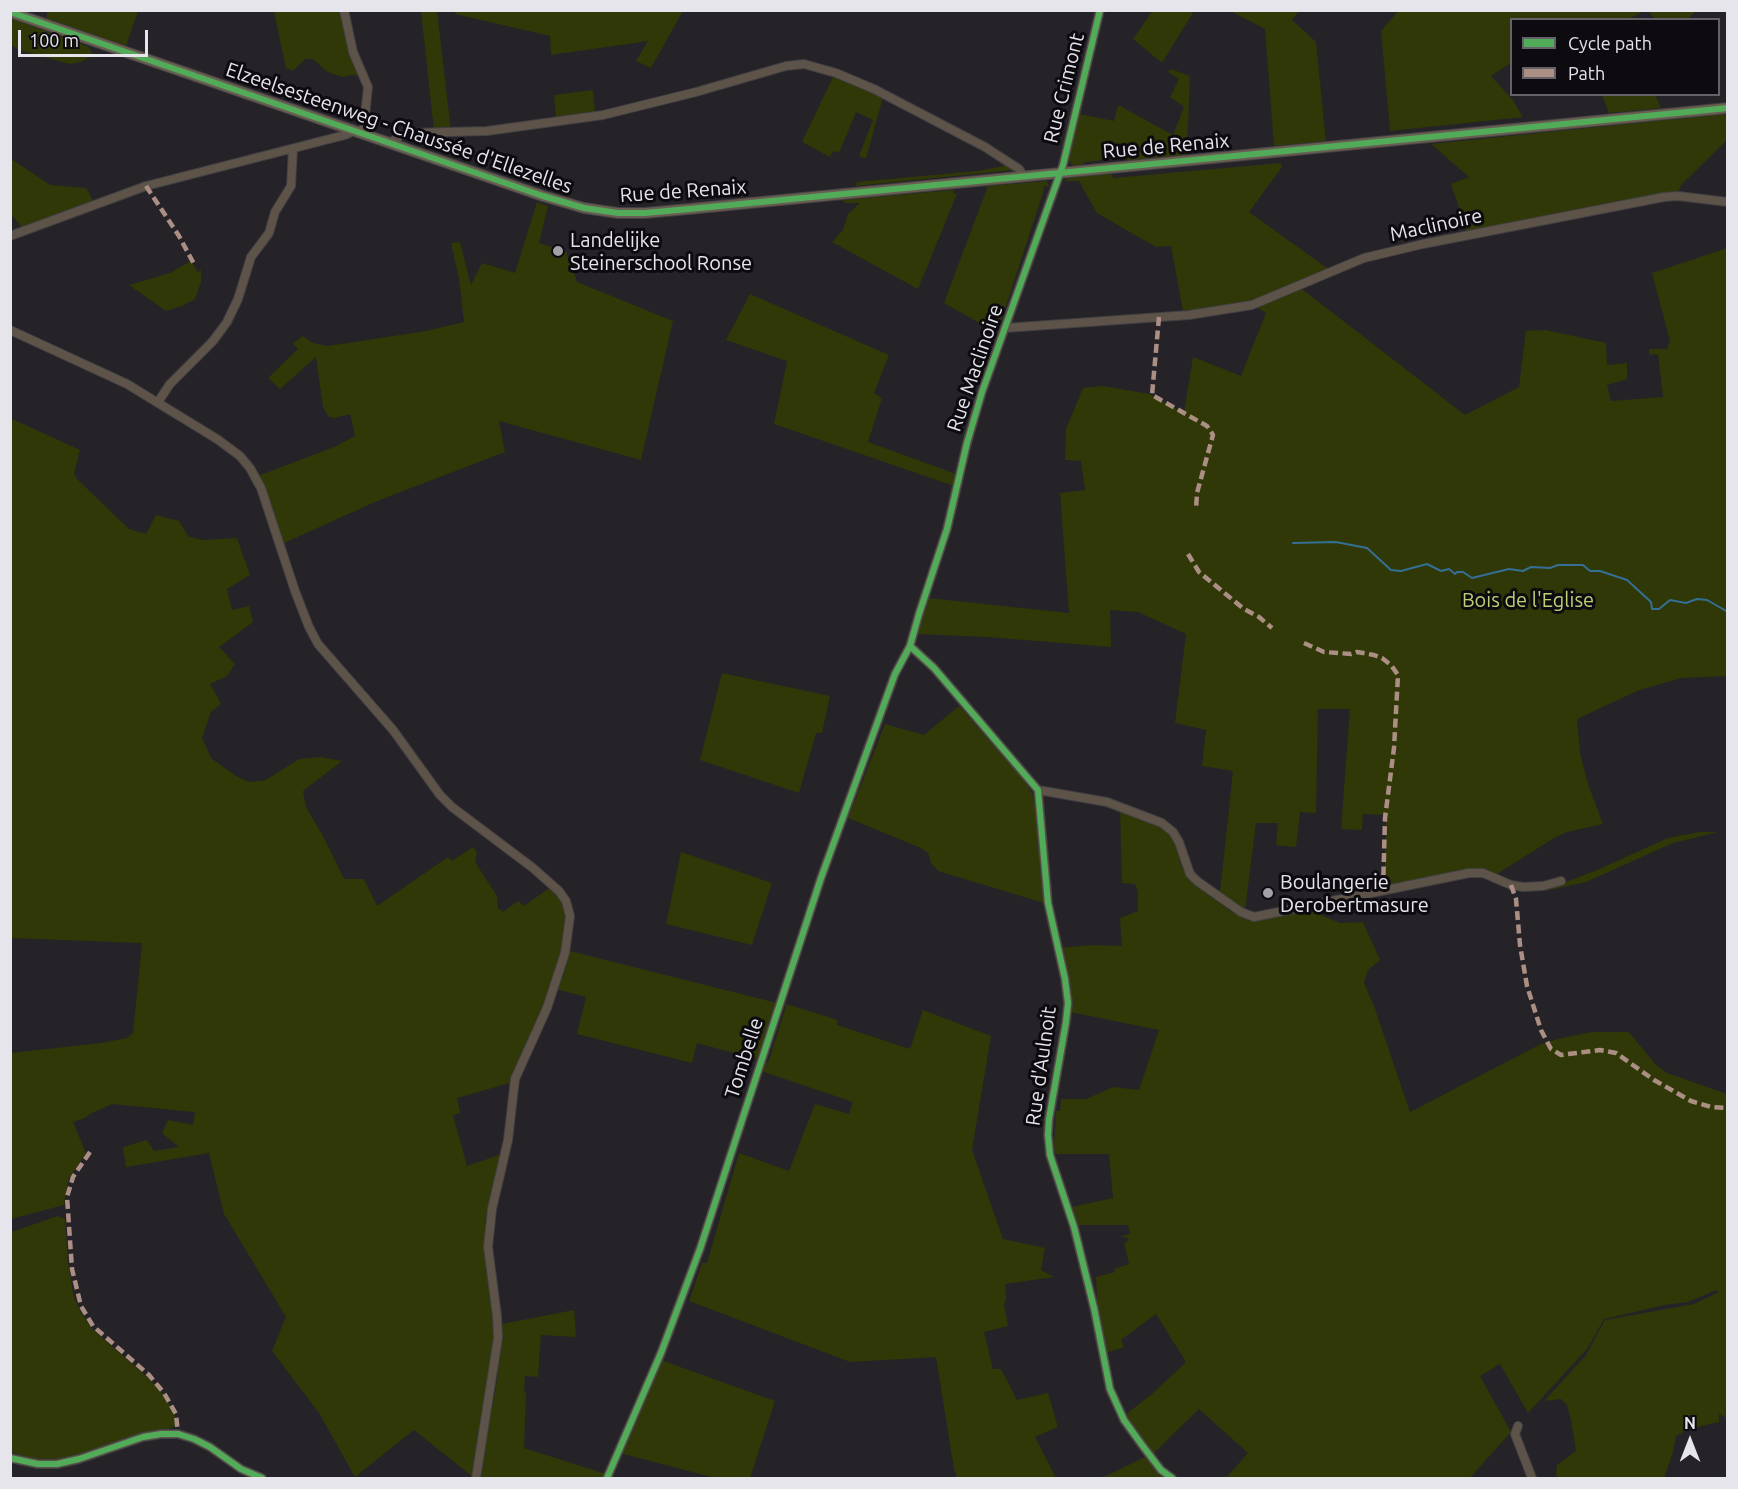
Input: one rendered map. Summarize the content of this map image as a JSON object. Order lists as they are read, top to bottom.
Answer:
{
  "streets": {
    "main road": ["Elzeelsesteenweg - Chaussée d'Ellezelles", "Rue de Renaix"],
    "street": [
      "Rue Crimont",
      "Maclinoire",
      "Rue Maclinoire",
      "Tombelle",
      "Rue d'Aulnoit"
    ]
  },
  "crossings": [
    ["Rue Crimont", "Rue de Renaix"],
    ["Rue Crimont", "Rue Maclinoire"],
    ["Elzeelsesteenweg - Chaussée d'Ellezelles", "Rue de Renaix"],
    ["Rue de Renaix", "Rue Maclinoire"],
    ["Maclinoire", "Rue Maclinoire"],
    ["Rue Maclinoire", "Tombelle"]
  ],
  "parks": ["Bois de l'Eglise"],
  "places": ["Landelijke Steinerschool Ronse", "Boulangerie Derobertmasure"],
  "legend": ["Cycle path", "Path"],
  "scale_bar": "100 m",
  "north": "top"
}
